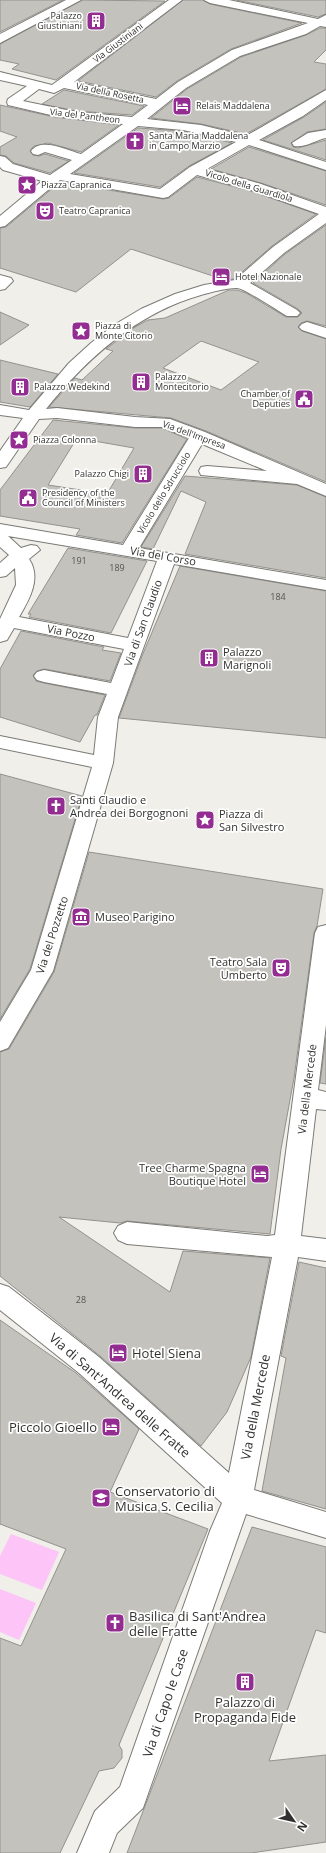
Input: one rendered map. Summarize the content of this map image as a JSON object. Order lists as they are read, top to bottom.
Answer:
{
  "streets": {
    "street": [
      "Via Giustiniani",
      "Via della Rosetta",
      "Via del Pantheon",
      "Vicolo della Guardiola",
      "Via dell'Impresa",
      "Vicolo dello Sdrucciolo",
      "Via del Corso",
      "Via di San Claudio",
      "Via Pozzo",
      "Via del Pozzetto",
      "Via della Mercede",
      "Via di Sant'Andrea delle Fratte",
      "Via di Capo le Case"
    ]
  },
  "crossings": [
    ["Via Giustiniani", "Via della Rosetta"],
    ["Via dell'Impresa", "Vicolo dello Sdrucciolo"],
    ["Vicolo dello Sdrucciolo", "Via del Corso"],
    ["Via del Corso", "Via di San Claudio"],
    ["Via di San Claudio", "Via Pozzo"],
    ["Via di San Claudio", "Via del Pozzetto"],
    ["Via della Mercede", "Via di Sant'Andrea delle Fratte"],
    ["Via della Mercede", "Via di Capo le Case"],
    ["Via di Sant'Andrea delle Fratte", "Via di Capo le Case"]
  ],
  "places": {
    "building": [
      "Palazzo Giustiniani",
      "Palazzo Montecitorio",
      "Palazzo Wedekind",
      "Palazzo Chigi",
      "Palazzo Marignoli",
      "Palazzo di Propaganda Fide"
    ],
    "hotel": [
      "Relais Maddalena",
      "Hotel Nazionale",
      "Tree Charme Spagna Boutique Hotel",
      "Hotel Siena",
      "Piccolo Gioello"
    ],
    "church": ["Santa Maria Maddalena in Campo Marzio", "Santi Claudio e Andrea dei Borgognoni", "Basilica di Sant'Andrea delle Fratte"],
    "place": [
      "Piazza Capranica",
      "Piazza di Monte Citorio",
      "Piazza Colonna",
      "Piazza di San Silvestro"
    ],
    "theatre": ["Teatro Capranica", "Teatro Sala Umberto"],
    "public building": ["Chamber of Deputies", "Presidency of the Council of Ministers"],
    "museum": ["Museo Parigino"],
    "school or university": ["Conservatorio di Musica S. Cecilia"]
  },
  "house_numbers": [
    "191",
    "189",
    "184",
    "28"
  ],
  "north": "bottom right"
}
